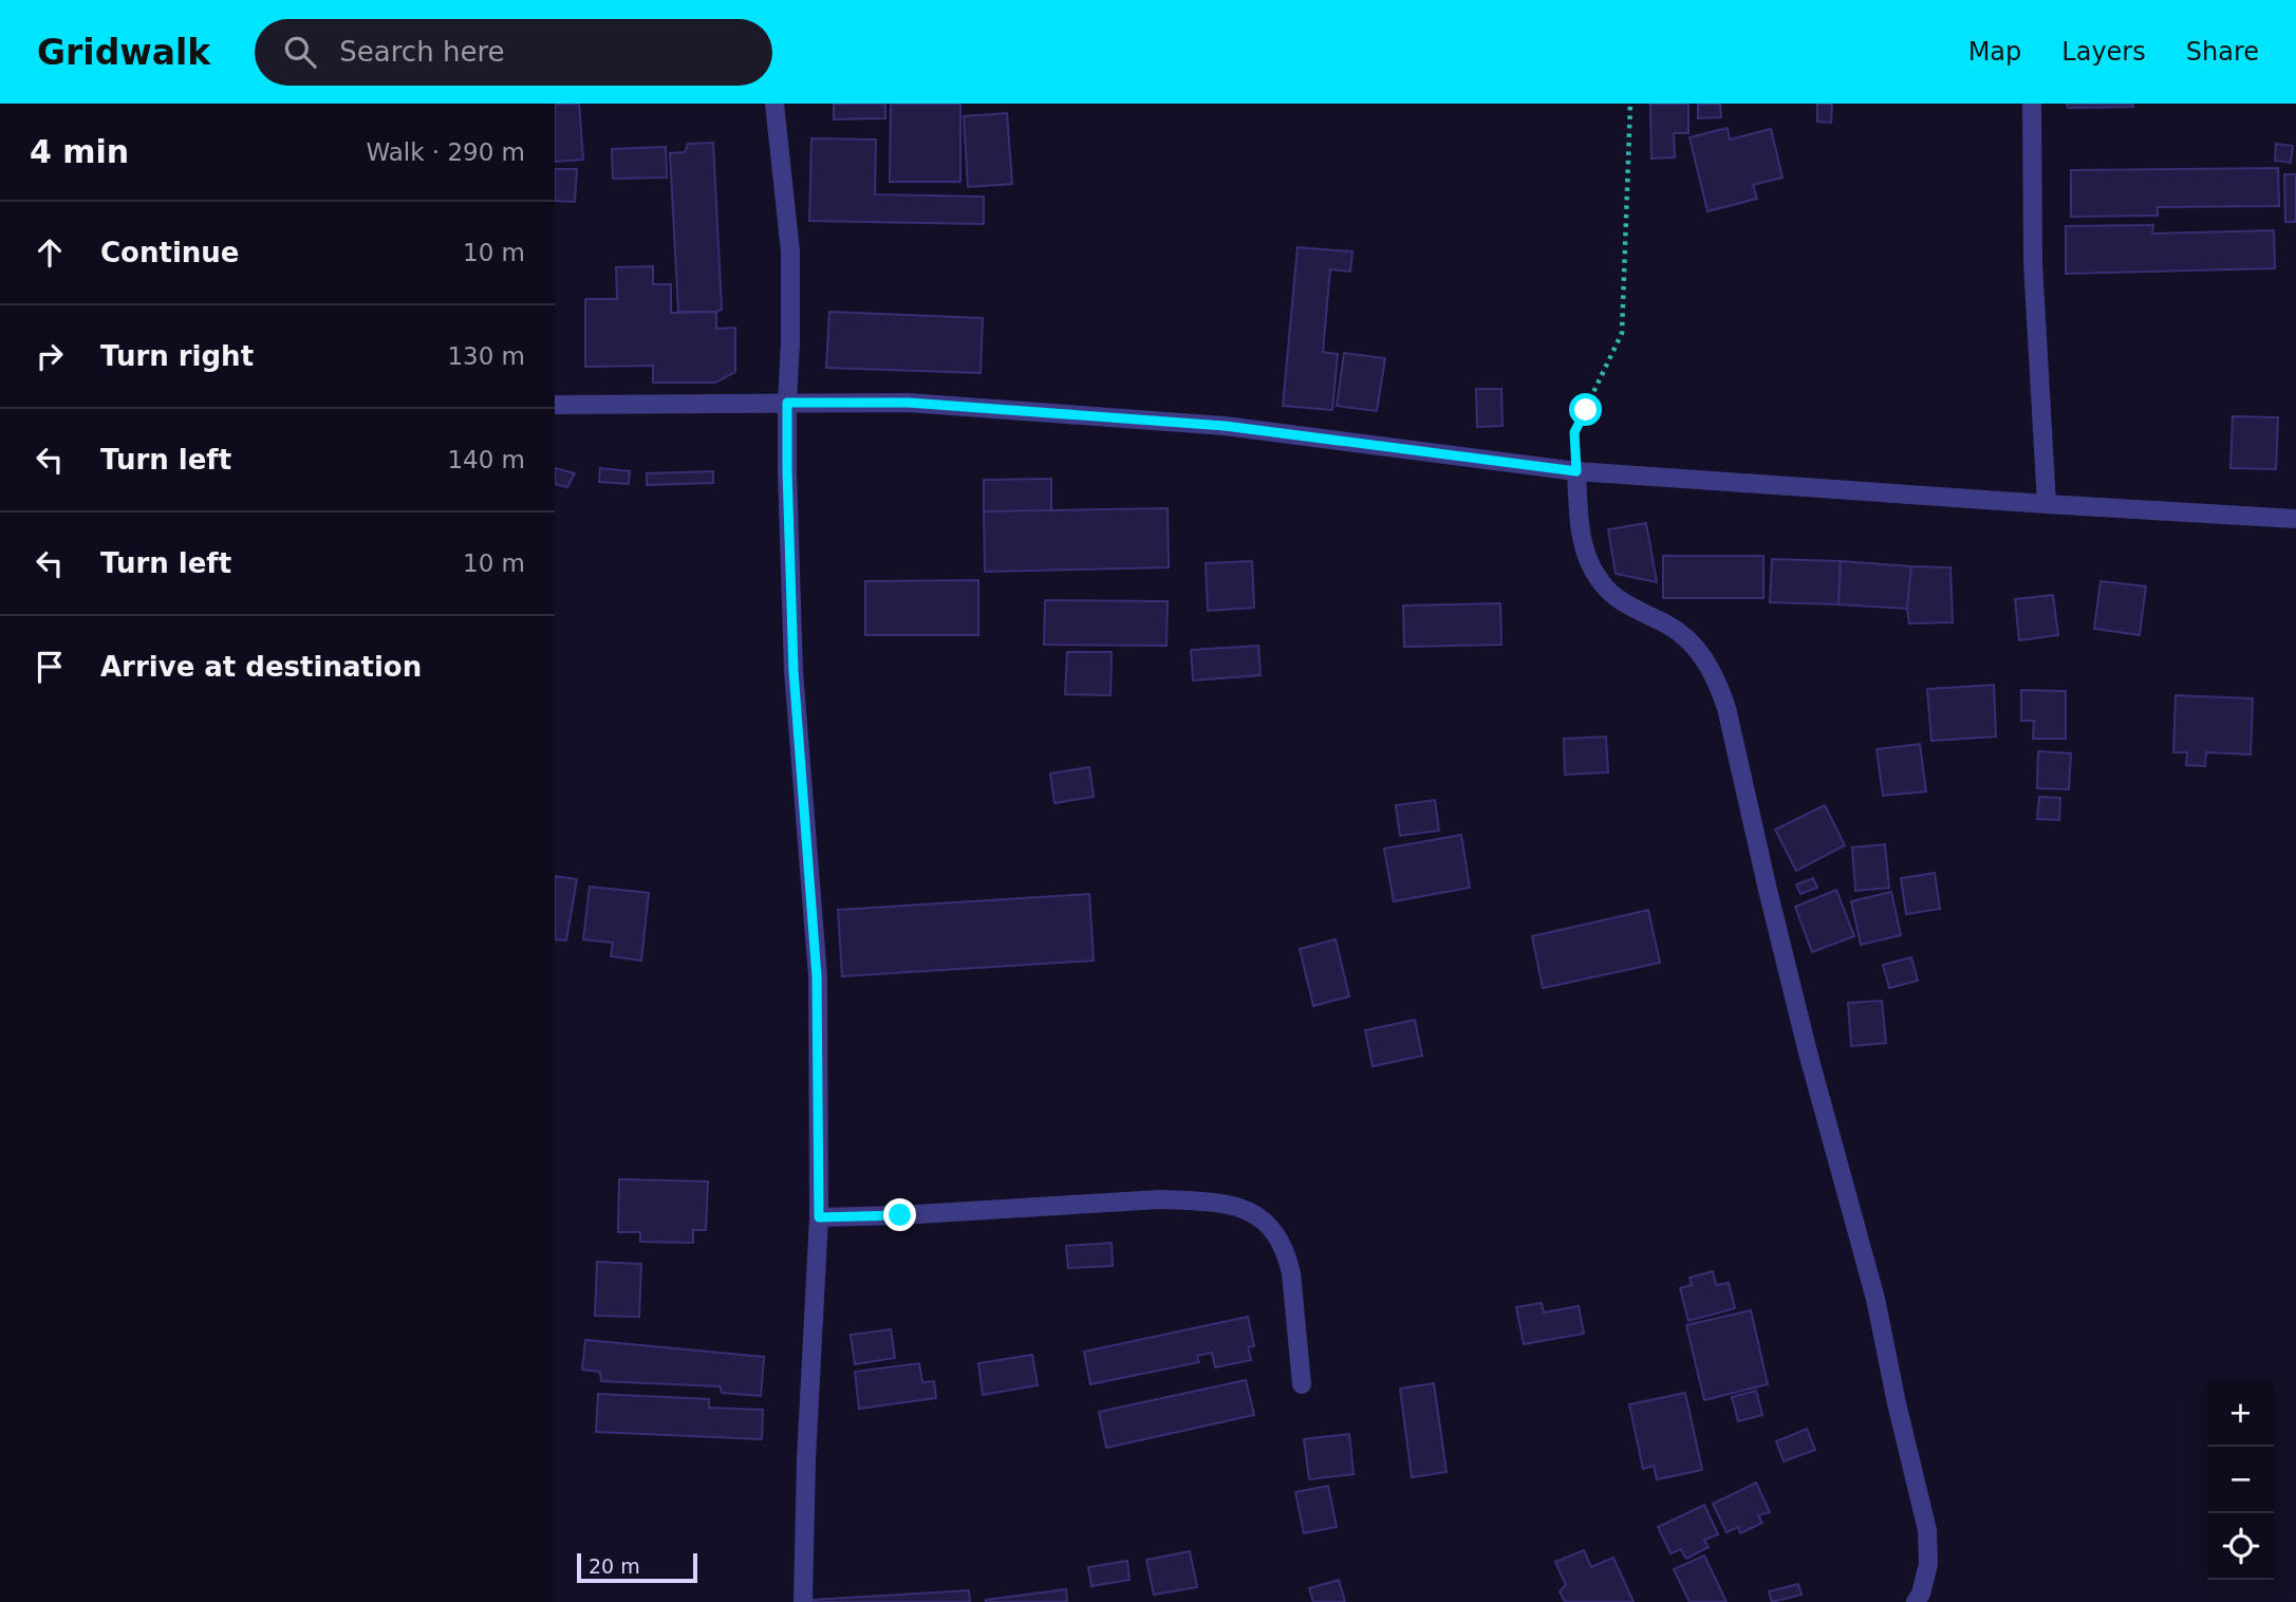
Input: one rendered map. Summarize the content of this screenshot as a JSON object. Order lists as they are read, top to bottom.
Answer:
{
  "scale_bar": "20 m",
  "page": {
    "header": "Gridwalk",
    "search": "Search here",
    "nav": ["Map", "Layers", "Share"],
    "heading": ["4 min", "Walk · 290 m"],
    "list": [
      ["Continue", "10 m"],
      ["Turn right", "130 m"],
      ["Turn left", "140 m"],
      ["Turn left", "10 m"],
      "Arrive at destination"
    ],
    "map_buttons": ["+", "−"],
    "scale": "20 m"
  }
}
